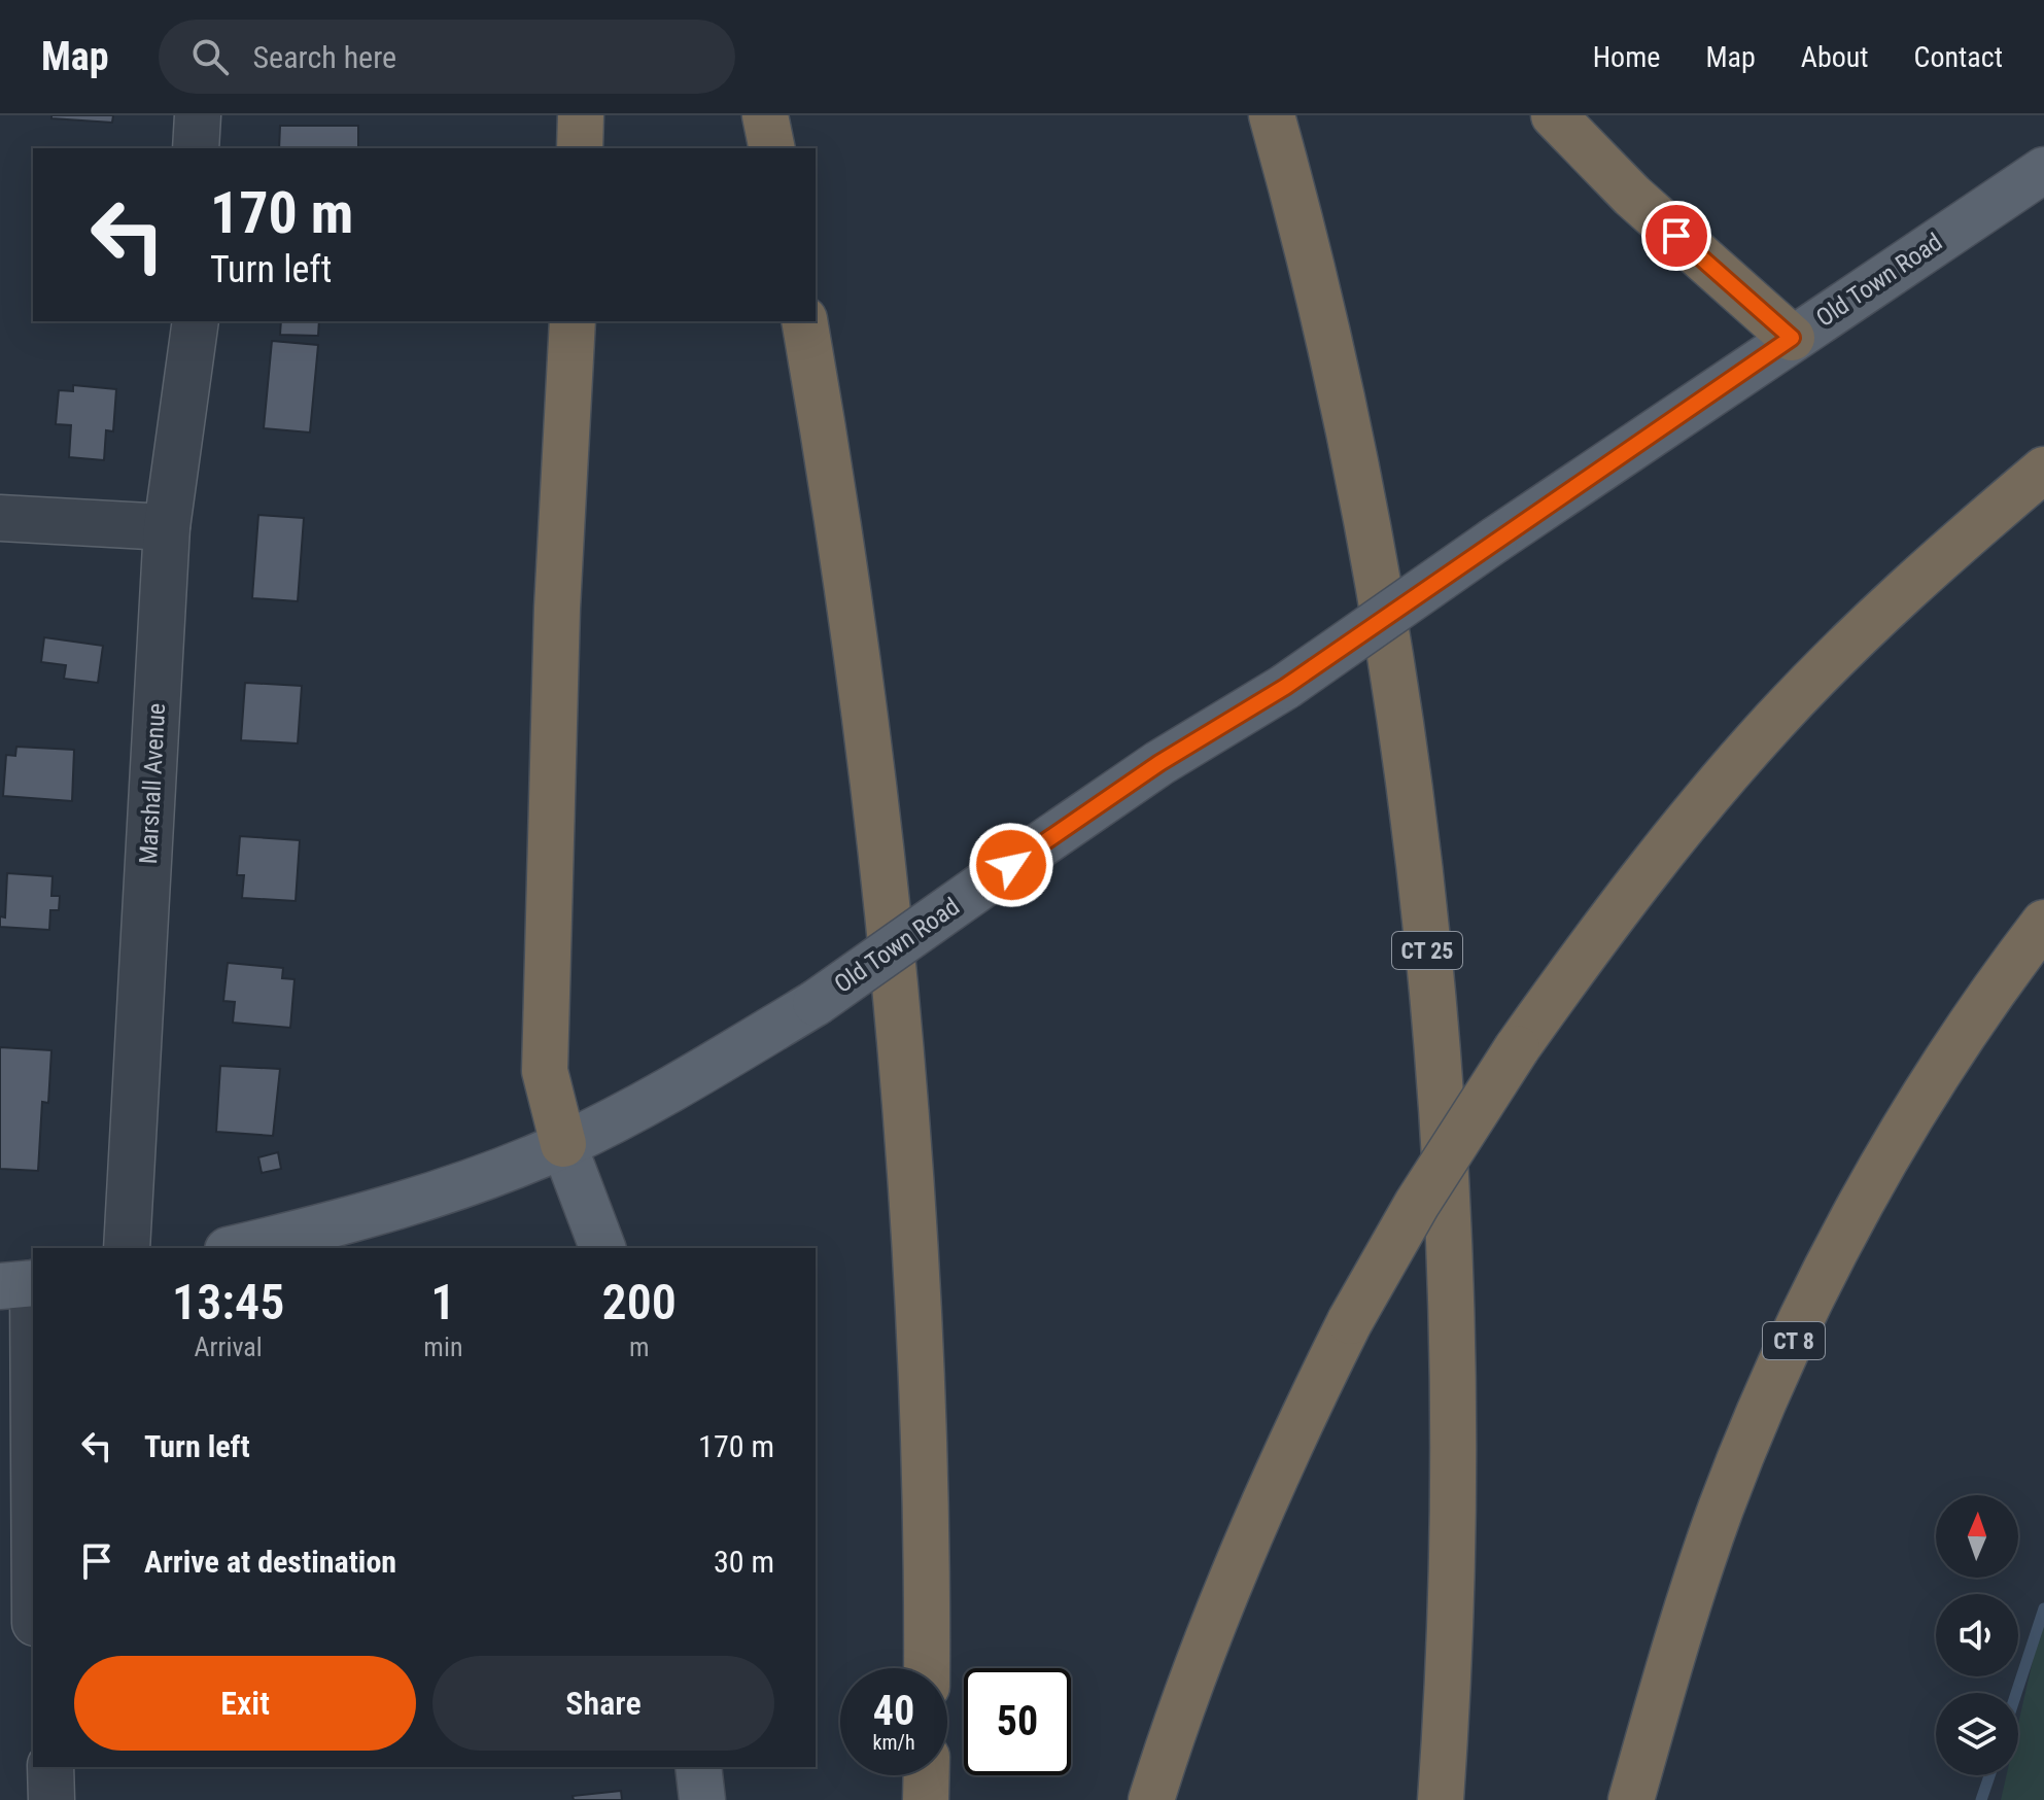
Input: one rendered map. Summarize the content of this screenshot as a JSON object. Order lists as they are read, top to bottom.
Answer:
{
  "streets": {
    "highway": ["CT 25", "CT 8"],
    "main road": ["Old Town Road"],
    "street": ["Marshall Avenue"]
  },
  "north": "top",
  "page": {
    "header": "Map",
    "search": "Search here",
    "nav": [
      "Home",
      "Map",
      "About",
      "Contact"
    ],
    "turn": ["170 m", "Turn left"],
    "eta": [
      "13:45",
      "Arrival",
      "1",
      "min",
      "200",
      "m"
    ],
    "list": [
      {
        "name": "Turn left",
        "value": "170 m"
      },
      {
        "name": "Arrive at destination",
        "value": "30 m"
      }
    ],
    "buttons": ["Exit", "Share"],
    "speed": "40 km/h",
    "limit": "50"
  }
}
